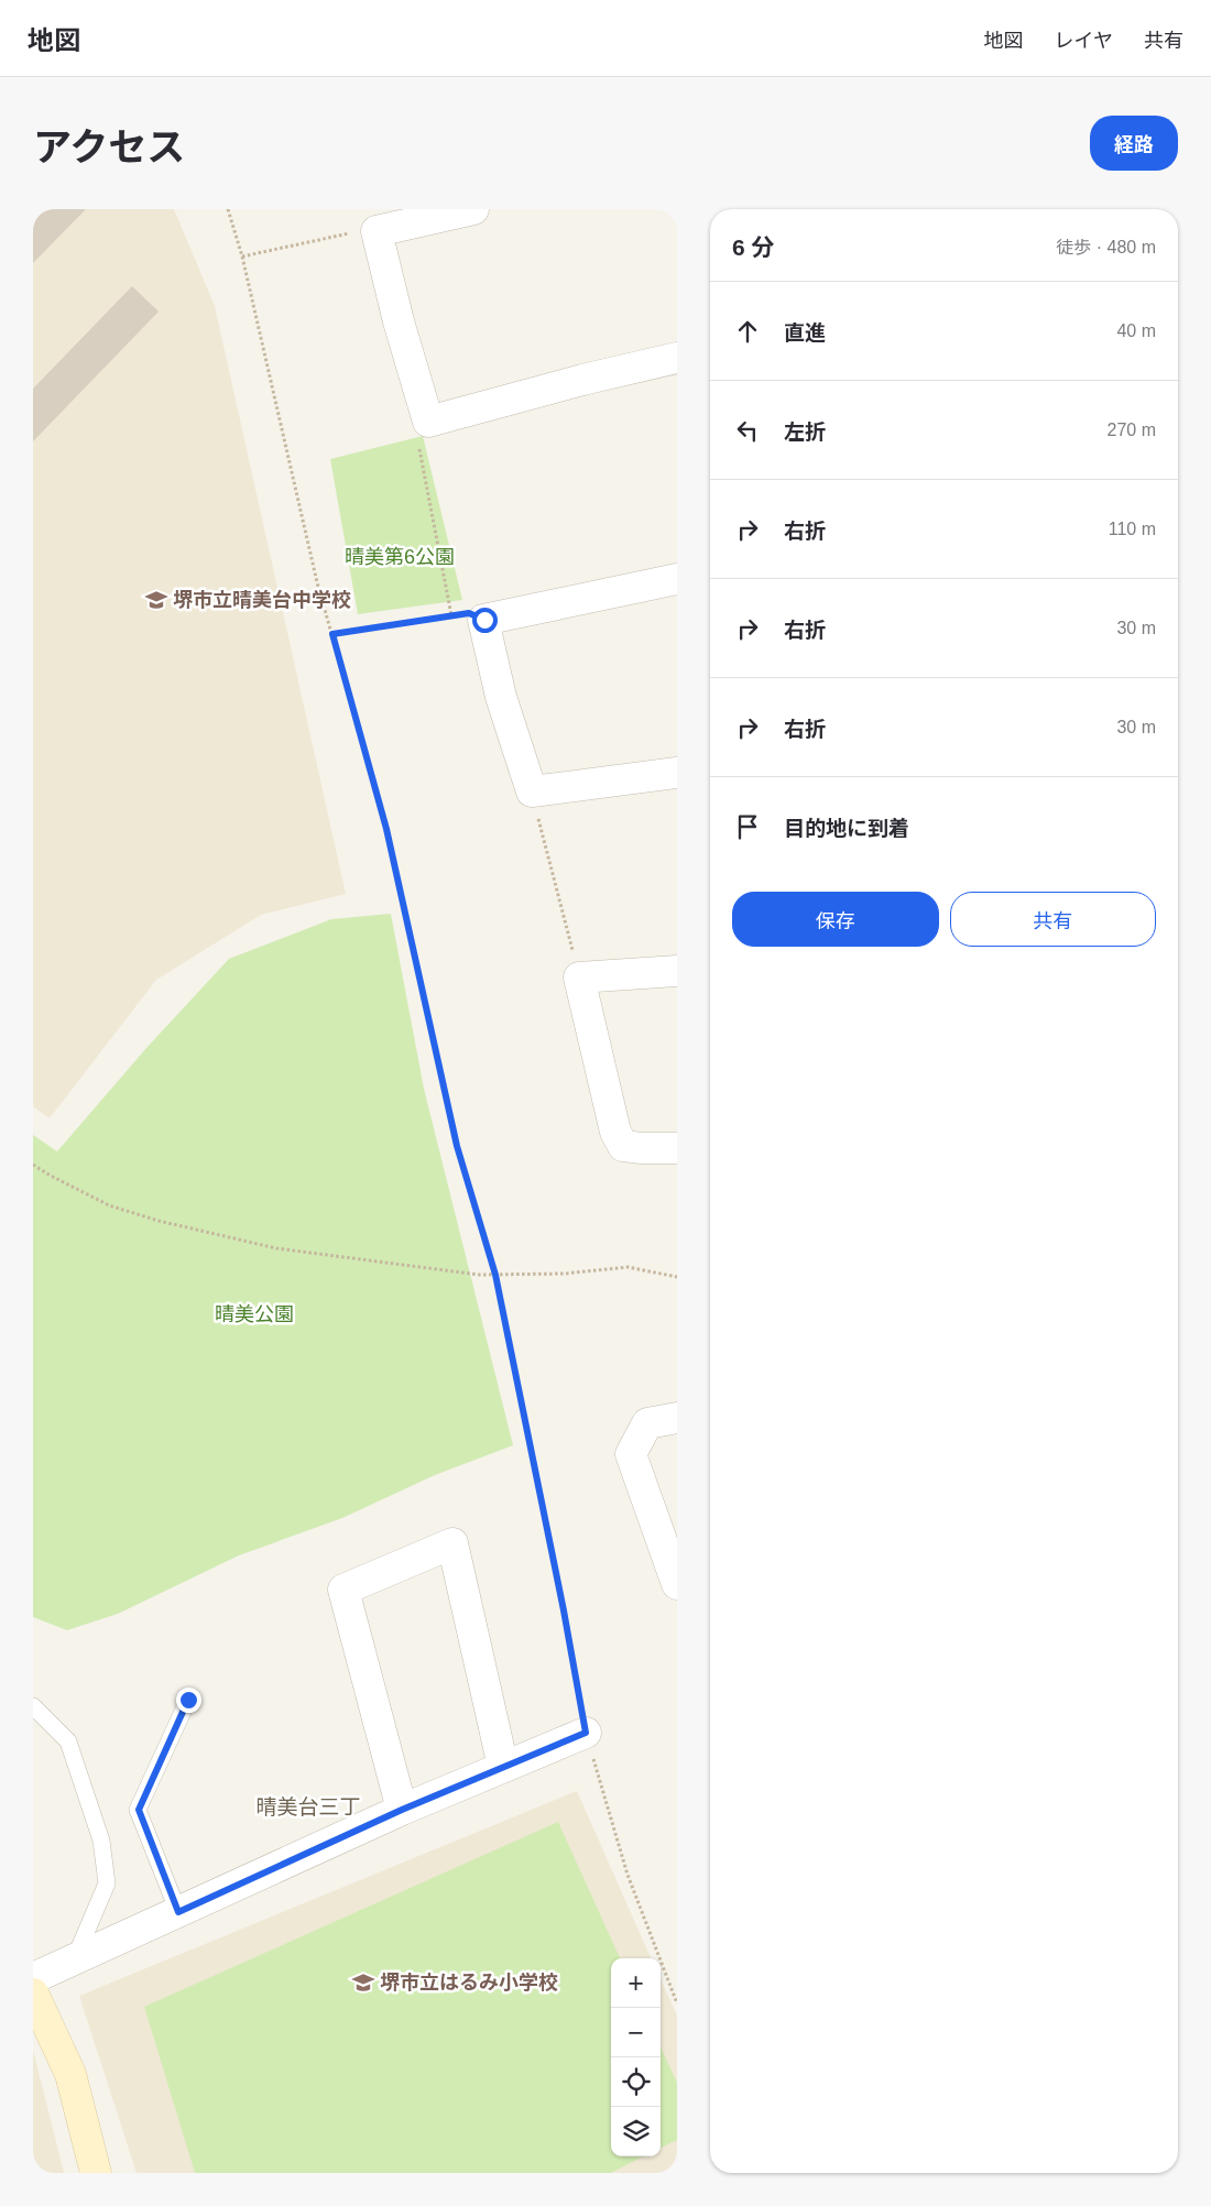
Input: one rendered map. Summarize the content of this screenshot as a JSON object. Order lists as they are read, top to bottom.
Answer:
{
  "districts": ["晴美台三丁"],
  "parks": ["晴美第6公園", "晴美公園"],
  "places": {
    "school or university": ["堺市立晴美台中学校", "堺市立はるみ小学校"]
  },
  "page": {
    "header": "地図",
    "nav": ["地図", "レイヤ", "共有"],
    "title": "アクセス",
    "buttons": [
      "経路",
      ["保存", "共有"]
    ],
    "heading": ["6 分", "徒歩 · 480 m"],
    "list": [
      ["直進", "40 m"],
      ["左折", "270 m"],
      ["右折", "110 m"],
      ["右折", "30 m"],
      ["右折", "30 m"],
      "目的地に到着"
    ],
    "map_buttons": ["+", "−"]
  }
}
